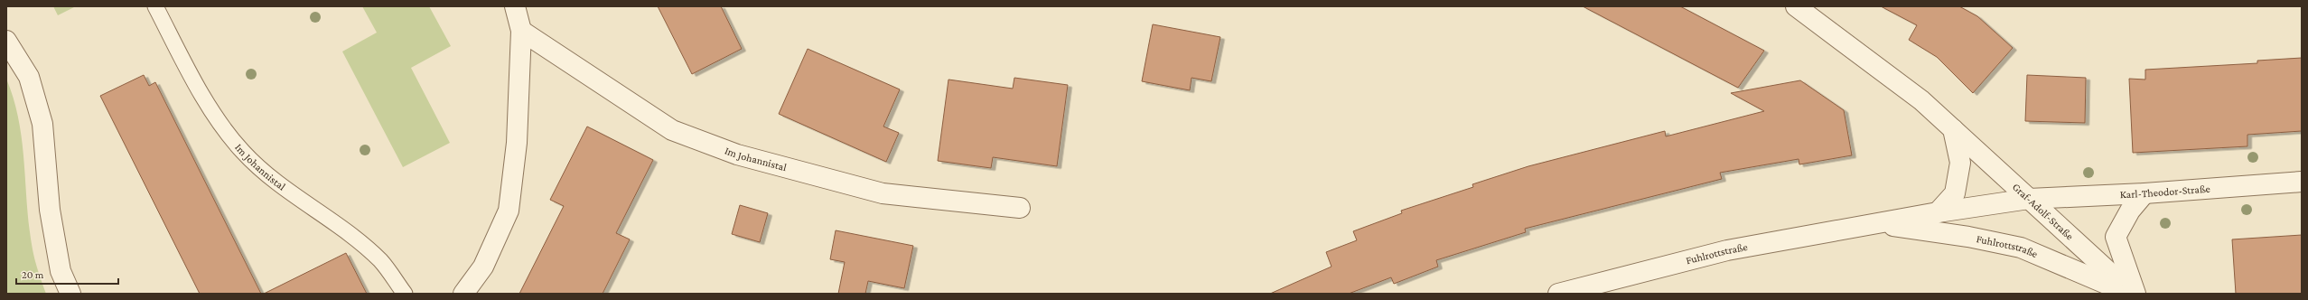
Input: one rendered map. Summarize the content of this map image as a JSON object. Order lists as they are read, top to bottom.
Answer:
{
  "streets": {
    "street": [
      "Im Johannistal",
      "Karl-Theodor-Straße",
      "Graf-Adolf-Straße",
      "Fuhlrottstraße"
    ]
  },
  "crossings": [
    ["Karl-Theodor-Straße", "Graf-Adolf-Straße"],
    ["Karl-Theodor-Straße", "Fuhlrottstraße"],
    ["Graf-Adolf-Straße", "Fuhlrottstraße"]
  ],
  "scale_bar": "20 m"
}
